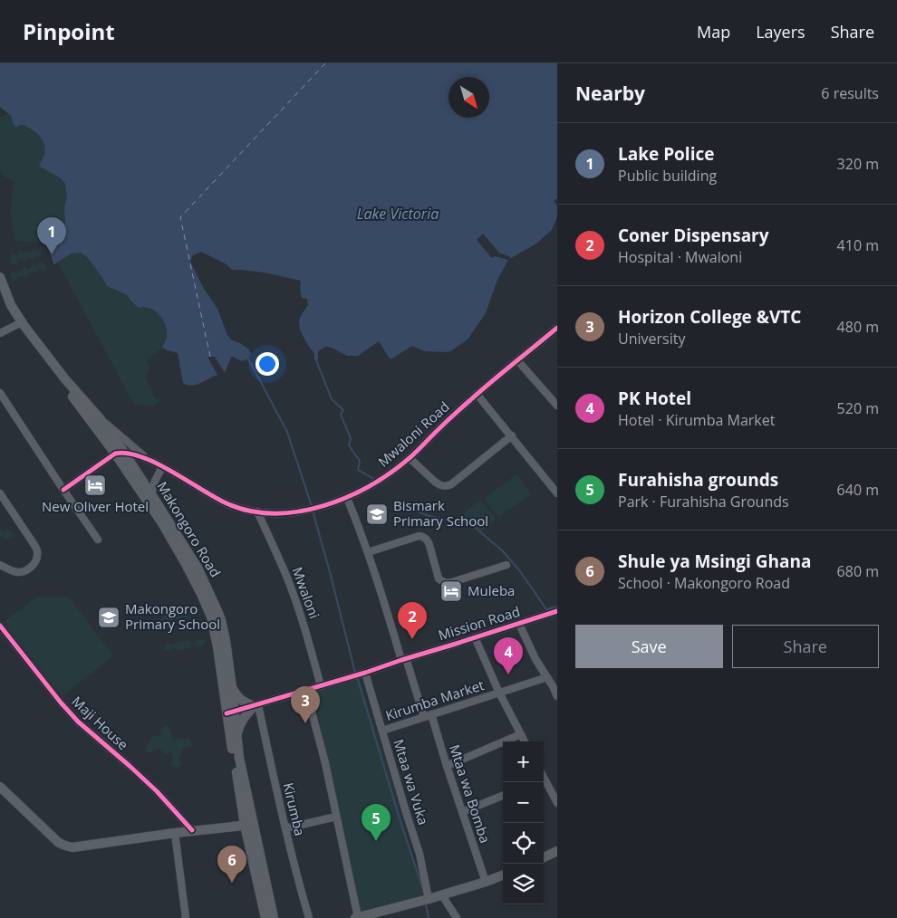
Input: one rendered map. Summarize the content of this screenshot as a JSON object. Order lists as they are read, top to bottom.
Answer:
{
  "streets": {
    "main road": ["Makongoro Road"],
    "street": [
      "Mwaloni Road",
      "Mwaloni",
      "Mission Road",
      "Kirumba Market",
      "Maji House",
      "Mtaa wa Vuka",
      "Mtaa wa Bomba",
      "Kirumba"
    ]
  },
  "crossings": [
    ["Mwaloni Road", "Makongoro Road"],
    ["Mwaloni Road", "Mwaloni"],
    ["Makongoro Road", "Mission Road"],
    ["Mwaloni", "Mission Road"],
    ["Mission Road", "Mtaa wa Vuka"],
    ["Mission Road", "Mtaa wa Bomba"],
    ["Mission Road", "Kirumba"],
    ["Kirumba Market", "Mtaa wa Vuka"],
    ["Kirumba Market", "Mtaa wa Bomba"]
  ],
  "water": ["Lake Victoria"],
  "places": {
    "hotel": ["New Oliver Hotel", "Muleba"],
    "school or university": ["Bismark Primary School", "Makongoro Primary School"]
  },
  "north": "bottom right",
  "page": {
    "header": "Pinpoint",
    "nav": ["Map", "Layers", "Share"],
    "heading": ["Nearby", "6 results"],
    "list": [
      {
        "mark": "1",
        "name": "Lake Police",
        "note": "Public building",
        "value": "320 m"
      },
      {
        "mark": "2",
        "name": "Coner Dispensary",
        "note": "Hospital · Mwaloni",
        "value": "410 m"
      },
      {
        "mark": "3",
        "name": "Horizon College &VTC",
        "note": "University",
        "value": "480 m"
      },
      {
        "mark": "4",
        "name": "PK Hotel",
        "note": "Hotel · Kirumba Market",
        "value": "520 m"
      },
      {
        "mark": "5",
        "name": "Furahisha grounds",
        "note": "Park · Furahisha Grounds",
        "value": "640 m"
      },
      {
        "mark": "6",
        "name": "Shule ya Msingi Ghana",
        "note": "School · Makongoro Road",
        "value": "680 m"
      }
    ],
    "pins": [
      "1",
      "2",
      "4",
      "3",
      "5",
      "6"
    ],
    "buttons": ["Save", "Share"],
    "map_buttons": ["+", "−"]
  }
}
